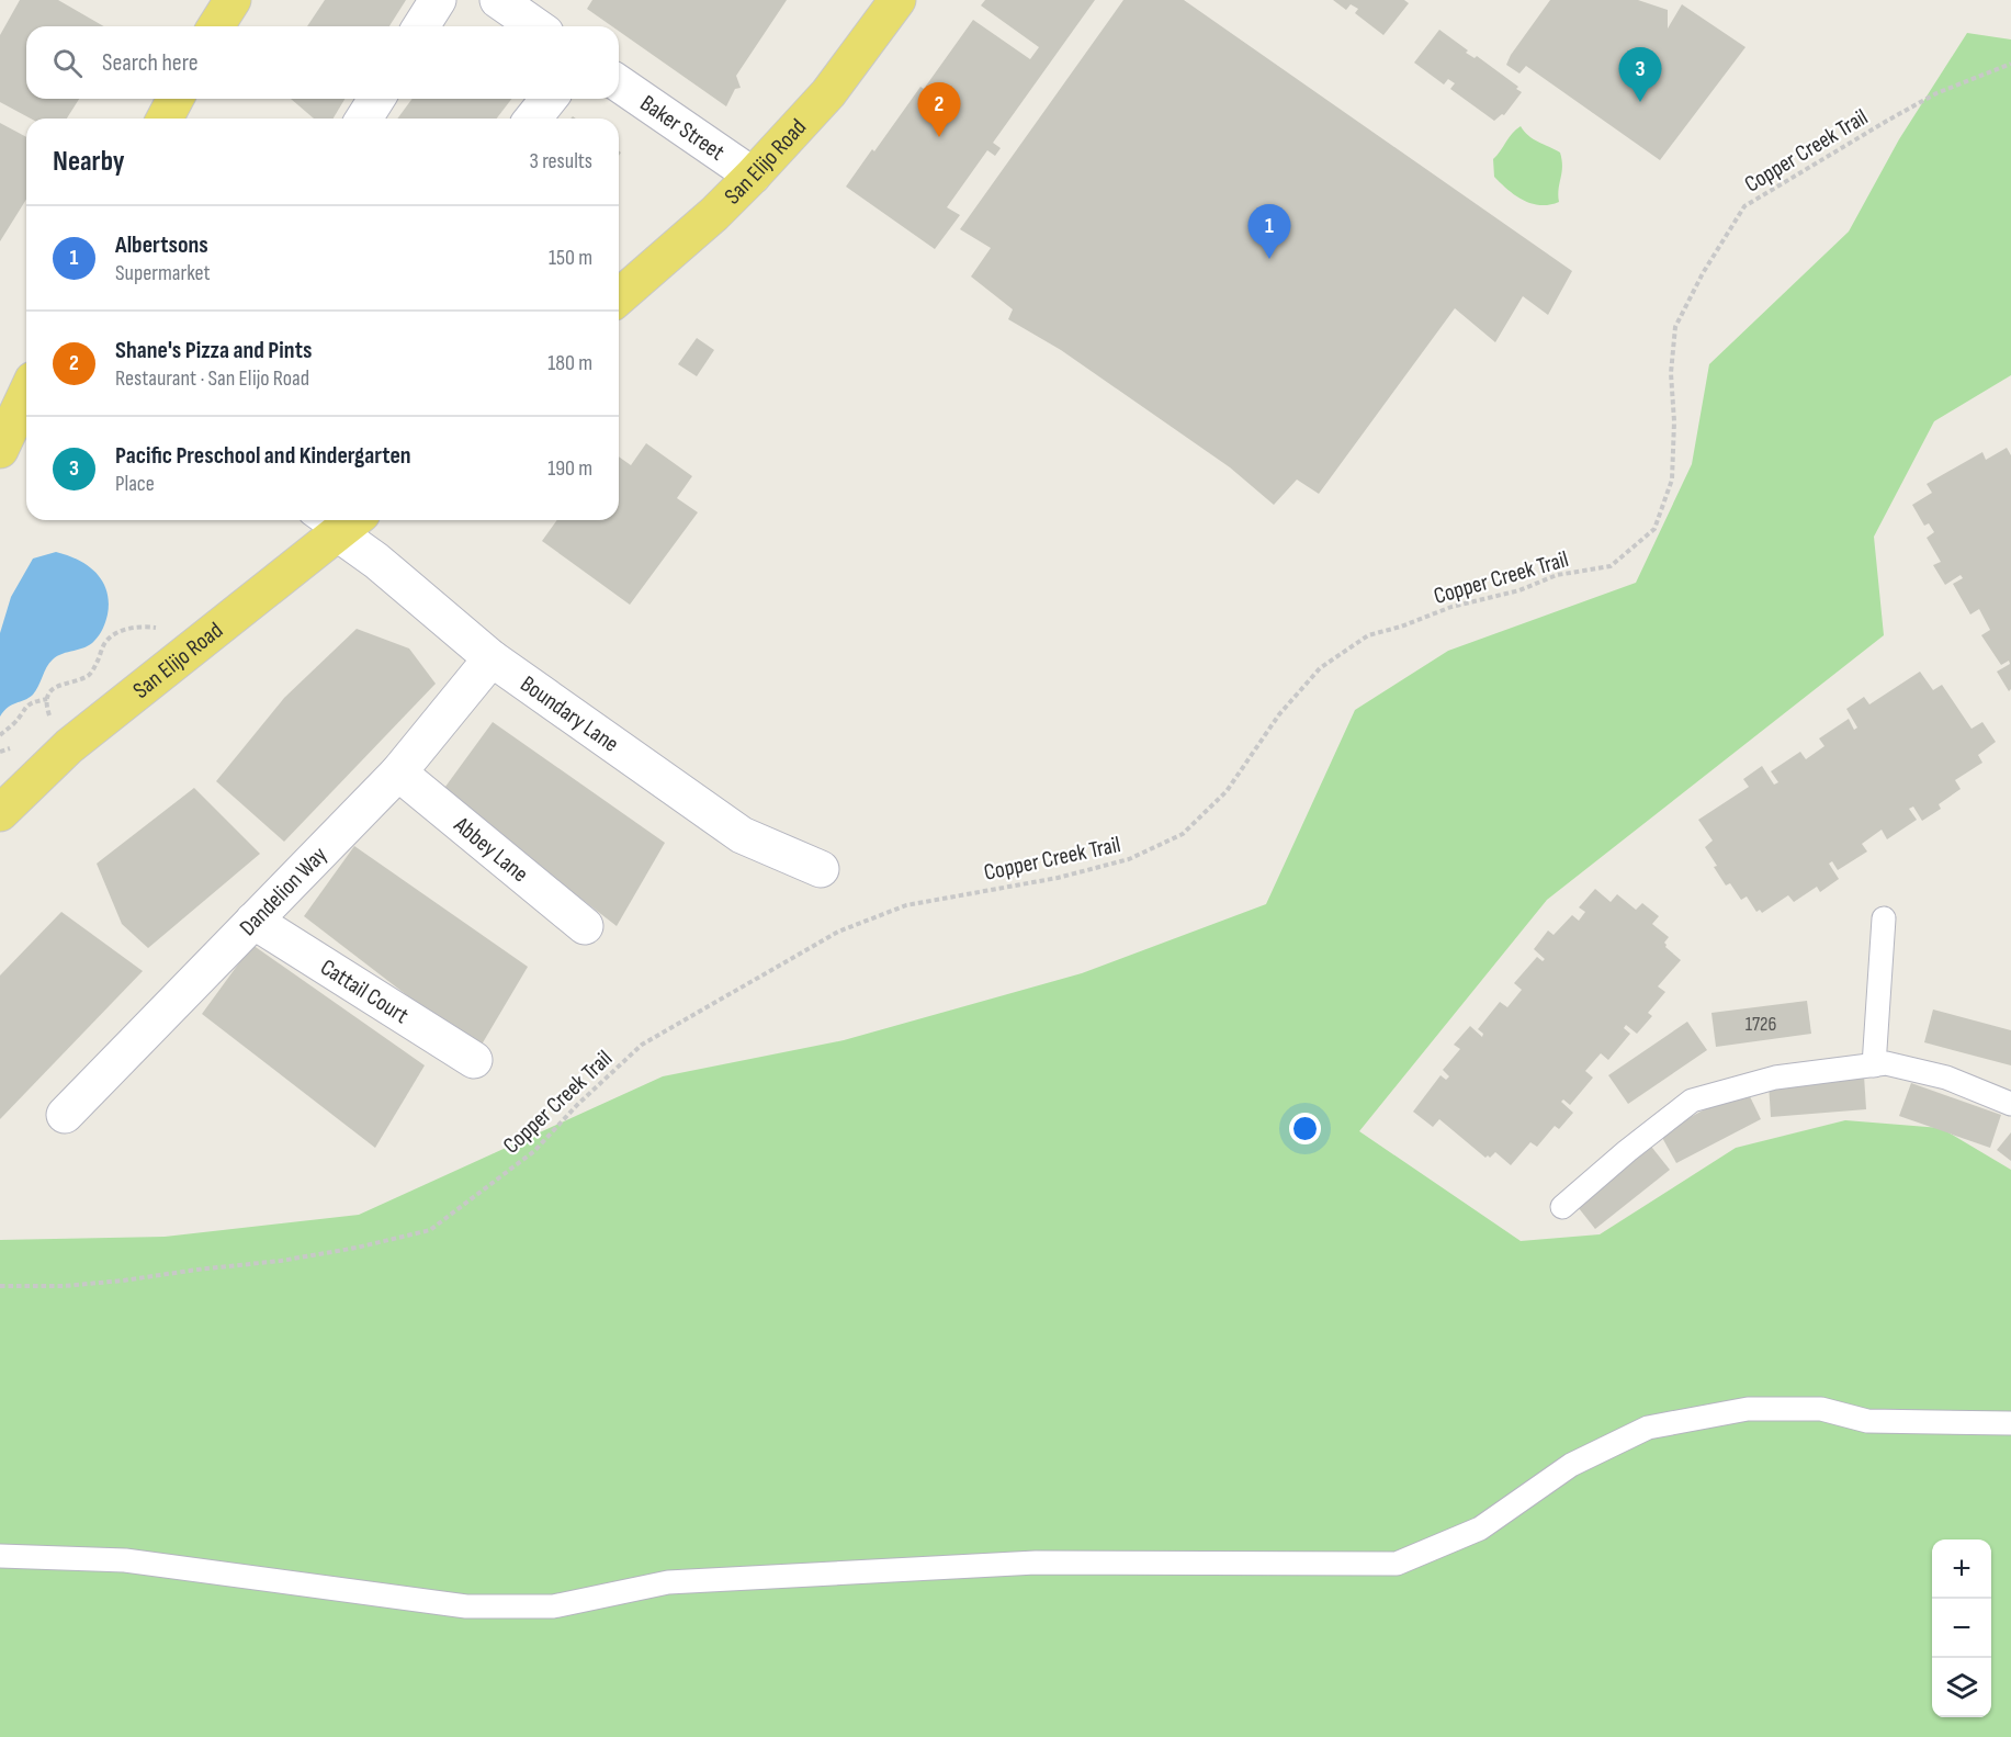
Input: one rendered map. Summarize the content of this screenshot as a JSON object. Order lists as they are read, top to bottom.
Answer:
{
  "streets": {
    "main road": ["San Elijo Road"],
    "street": [
      "Baker Street",
      "Boundary Lane",
      "Abbey Lane",
      "Dandelion Way",
      "Cattail Court"
    ],
    "path": ["Copper Creek Trail"]
  },
  "crossings": [
    ["Baker Street", "San Elijo Road"],
    ["San Elijo Road", "Boundary Lane"],
    ["Boundary Lane", "Dandelion Way"],
    ["Abbey Lane", "Dandelion Way"],
    ["Dandelion Way", "Cattail Court"]
  ],
  "house_numbers": ["1726"],
  "page": {
    "search": "Search here",
    "pins": ["3", "2", "1"],
    "heading": ["Nearby", "3 results"],
    "list": [
      {
        "mark": "1",
        "name": "Albertsons",
        "note": "Supermarket",
        "value": "150 m"
      },
      {
        "mark": "2",
        "name": "Shane's Pizza and Pints",
        "note": "Restaurant · San Elijo Road",
        "value": "180 m"
      },
      {
        "mark": "3",
        "name": "Pacific Preschool and Kindergarten",
        "note": "Place",
        "value": "190 m"
      }
    ],
    "map_buttons": ["+", "−"]
  }
}
